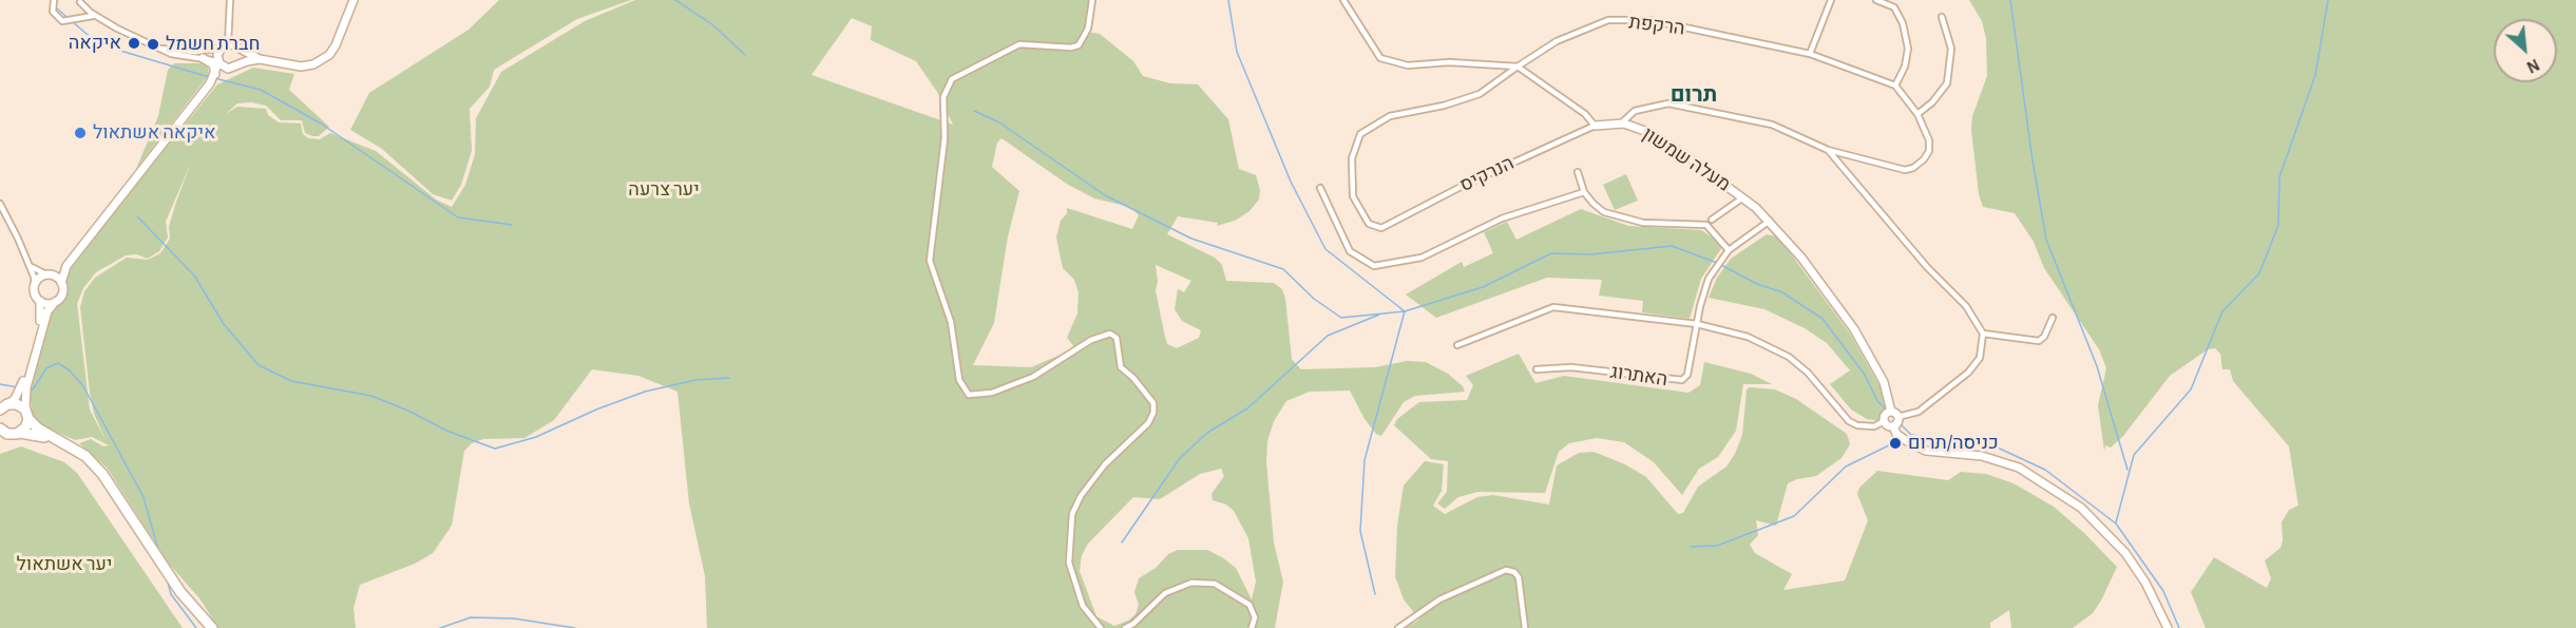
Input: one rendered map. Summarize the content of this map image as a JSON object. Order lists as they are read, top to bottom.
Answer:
{
  "streets": {
    "street": [
      "הרקפת",
      "מעלה שמשון",
      "הנרקיס",
      "האתרוג"
    ]
  },
  "crossings": [
    ["הרקפת", "הנרקיס"],
    ["מעלה שמשון", "הנרקיס"]
  ],
  "districts": ["תרום"],
  "parks": ["יער צרעה", "יער אשתאול"],
  "places": [
    "איקאה",
    "חברת חשמל",
    "איקאה אשתאול",
    "כניסה/תרום"
  ],
  "north": "bottom right"
}
